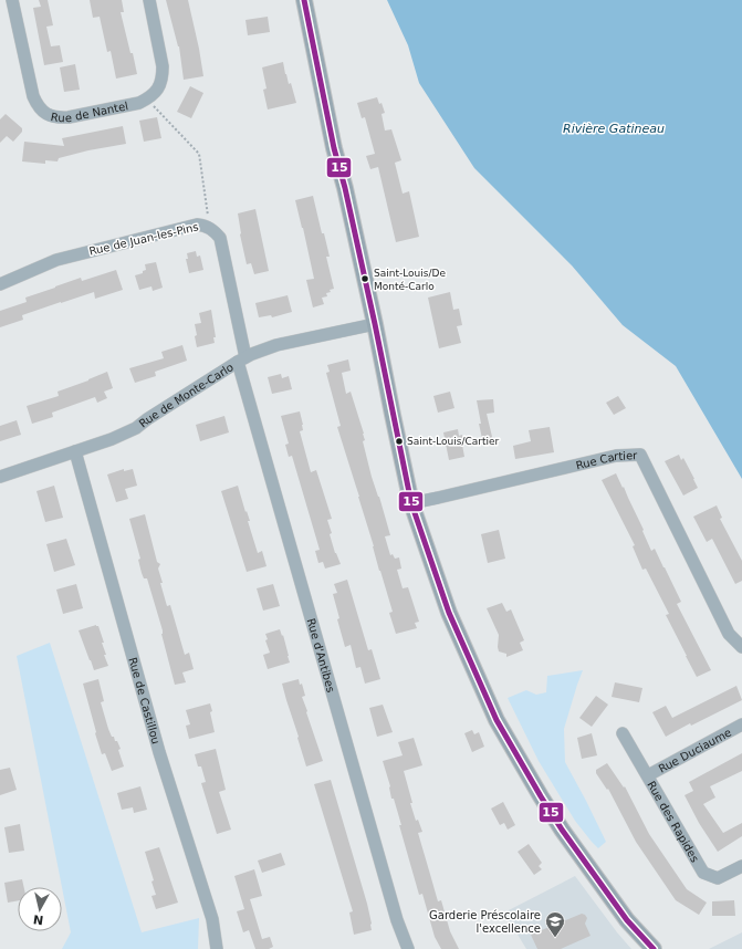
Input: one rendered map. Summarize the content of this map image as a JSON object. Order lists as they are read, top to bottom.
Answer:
{
  "streets": {
    "street": [
      "Rue de Nantel",
      "Rue de Juan-les-Pins",
      "Rue de Monte-Carlo",
      "Rue Cartier",
      "Rue d'Antibes",
      "Rue de Castillou",
      "Rue Duciaume",
      "Rue des Rapides"
    ]
  },
  "crossings": [
    ["Rue de Juan-les-Pins", "Rue de Monte-Carlo"],
    ["Rue de Juan-les-Pins", "Rue d'Antibes"],
    ["Rue de Monte-Carlo", "Rue d'Antibes"],
    ["Rue de Monte-Carlo", "Rue de Castillou"],
    ["Rue Duciaume", "Rue des Rapides"]
  ],
  "water": ["Rivière Gatineau"],
  "places": {
    "other": ["Saint-Louis/De Monté-Carlo", "Saint-Louis/Cartier"],
    "school or university": ["Garderie Préscolaire l'excellence"]
  },
  "lines": ["transit line 15"],
  "north": "bottom"
}
